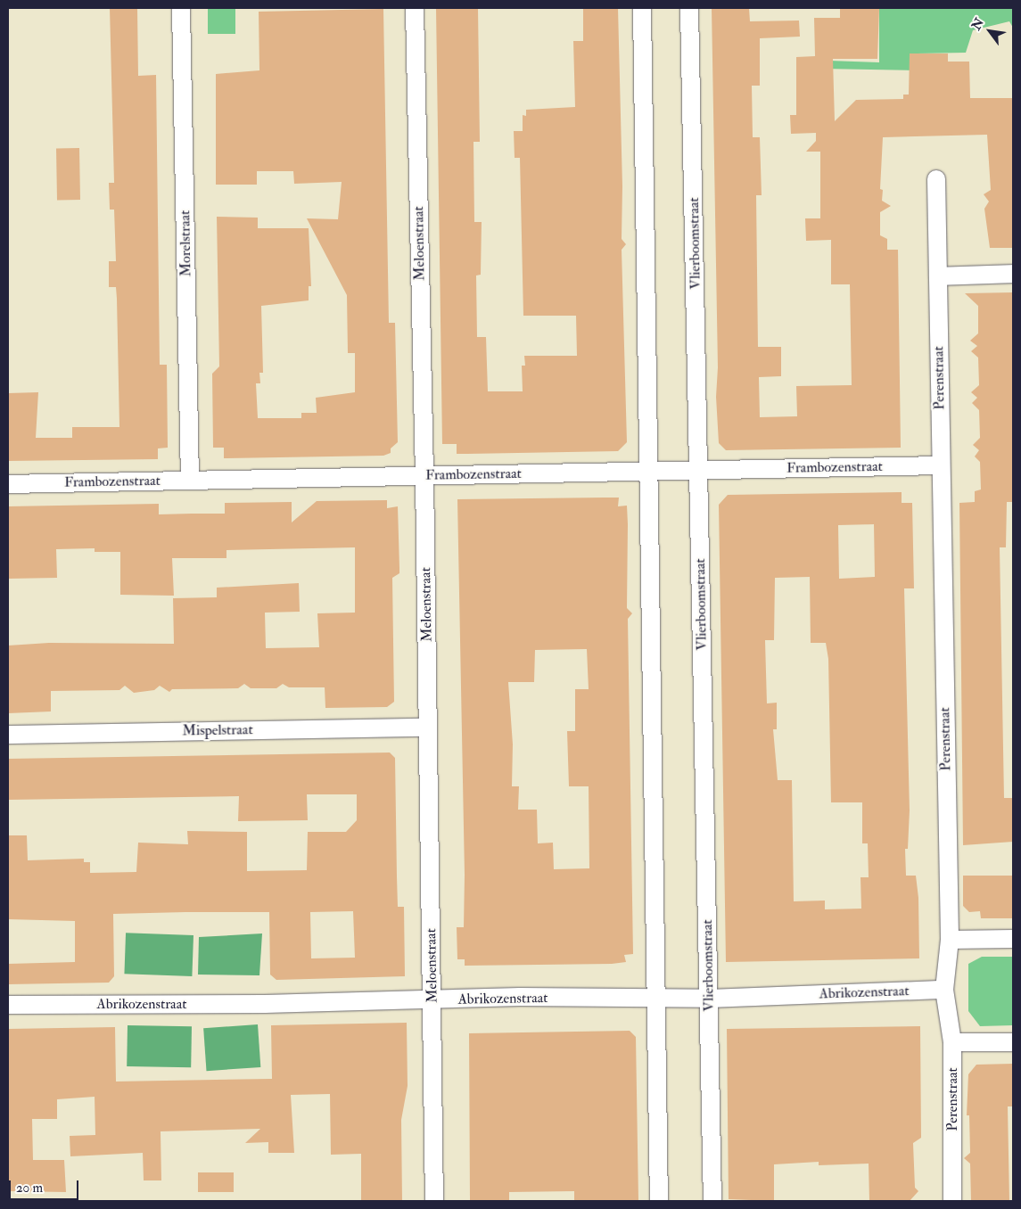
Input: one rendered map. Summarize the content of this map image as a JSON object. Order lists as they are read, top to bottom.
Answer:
{
  "streets": {
    "street": [
      "Morelstraat",
      "Meloenstraat",
      "Vlierboomstraat",
      "Perenstraat",
      "Frambozenstraat",
      "Mispelstraat",
      "Abrikozenstraat"
    ]
  },
  "crossings": [
    ["Morelstraat", "Frambozenstraat"],
    ["Meloenstraat", "Frambozenstraat"],
    ["Meloenstraat", "Mispelstraat"],
    ["Meloenstraat", "Abrikozenstraat"],
    ["Vlierboomstraat", "Frambozenstraat"],
    ["Vlierboomstraat", "Abrikozenstraat"],
    ["Perenstraat", "Frambozenstraat"],
    ["Perenstraat", "Abrikozenstraat"]
  ],
  "scale_bar": "20 m",
  "north": "top left"
}
